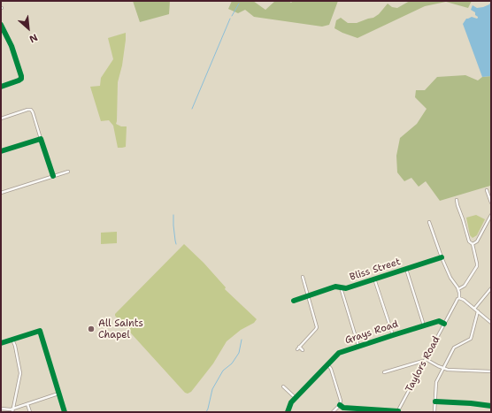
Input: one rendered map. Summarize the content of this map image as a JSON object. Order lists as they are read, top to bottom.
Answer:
{
  "streets": {
    "street": ["Bliss Street", "Grays Road", "Taylors Road"]
  },
  "crossings": [
    ["Grays Road", "Taylors Road"]
  ],
  "places": ["All Saints Chapel"],
  "north": "bottom right"
}
